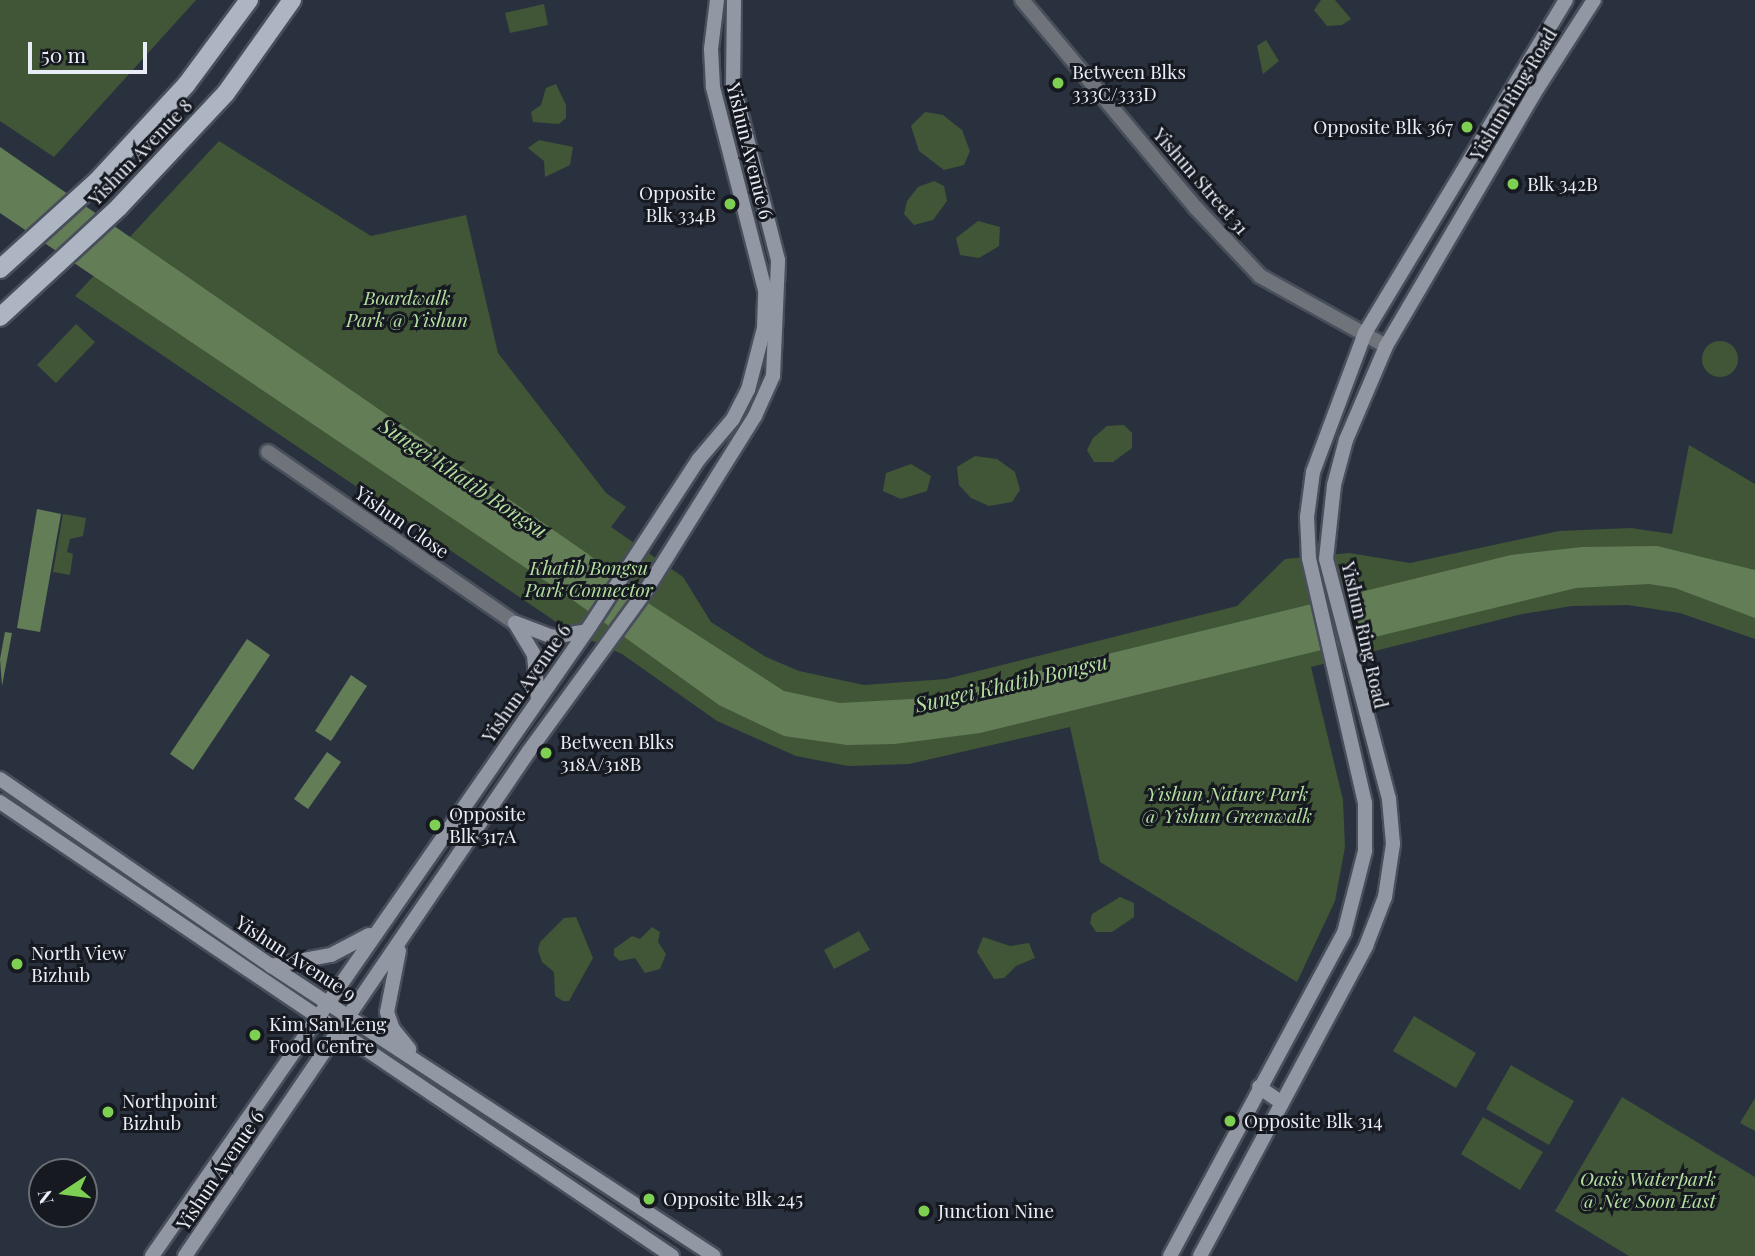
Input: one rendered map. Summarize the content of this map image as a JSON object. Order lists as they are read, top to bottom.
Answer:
{
  "streets": {
    "main road": [
      "Yishun Ring Road",
      "Yishun Avenue 6",
      "Yishun Avenue 8",
      "Yishun Avenue 9"
    ],
    "street": ["Yishun Street 31", "Yishun Close"]
  },
  "crossings": [
    ["Yishun Ring Road", "Yishun Street 31"],
    ["Yishun Avenue 6", "Yishun Avenue 9"]
  ],
  "water": ["Sungei Khatib Bongsu"],
  "parks": [
    "Boardwalk Park @ Yishun",
    "Khatib Bongsu Park Connector",
    "Yishun Nature Park @ Yishun Greenwalk",
    "Oasis Waterpark @ Nee Soon East"
  ],
  "places": [
    "Between Blks 333C/333D",
    "Opposite Blk 367",
    "Blk 342B",
    "Opposite Blk 334B",
    "Between Blks 318A/318B",
    "Opposite Blk 317A",
    "North View Bizhub",
    "Kim San Leng Food Centre",
    "Northpoint Bizhub",
    "Opposite Blk 314",
    "Opposite Blk 245",
    "Junction Nine"
  ],
  "scale_bar": "50 m",
  "north": "left"
}
